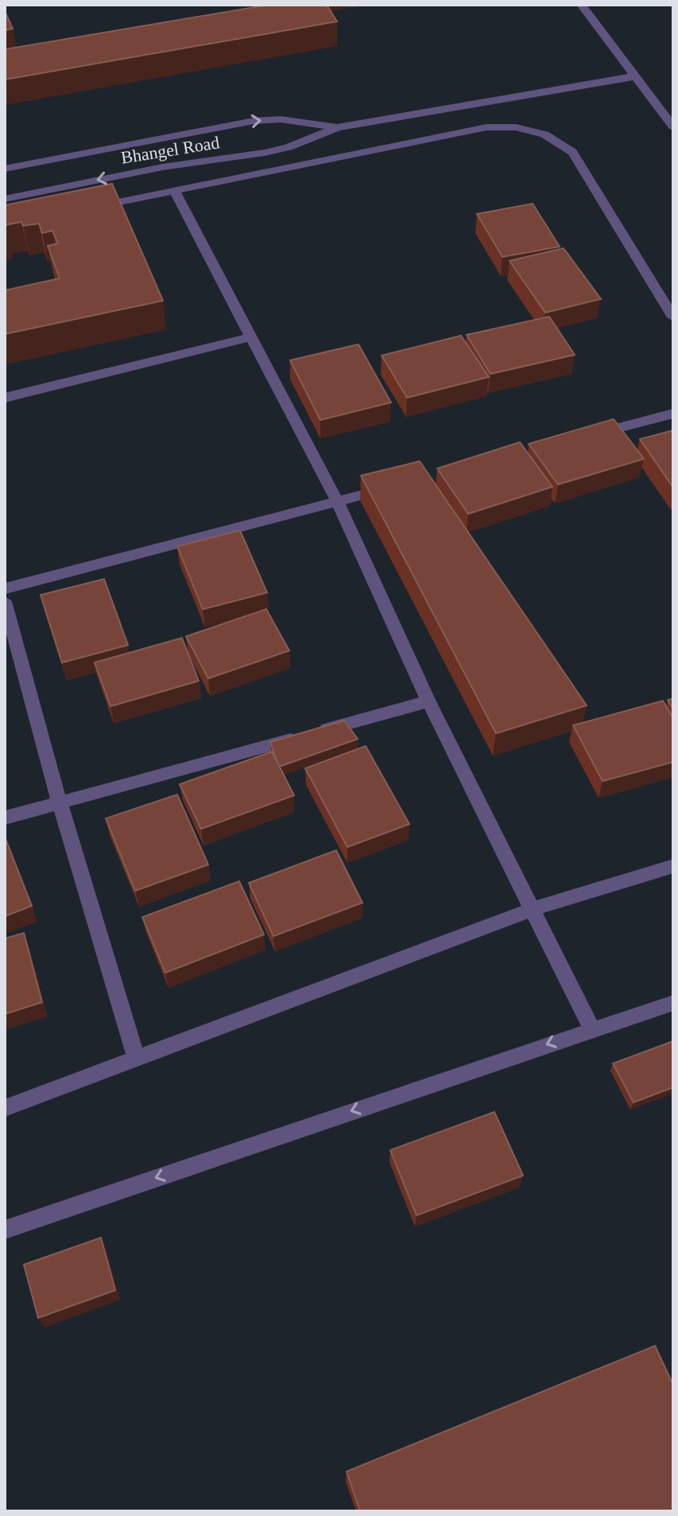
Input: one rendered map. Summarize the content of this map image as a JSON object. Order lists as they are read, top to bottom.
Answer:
{
  "streets": {
    "street": ["Bhangel Road"]
  }
}
